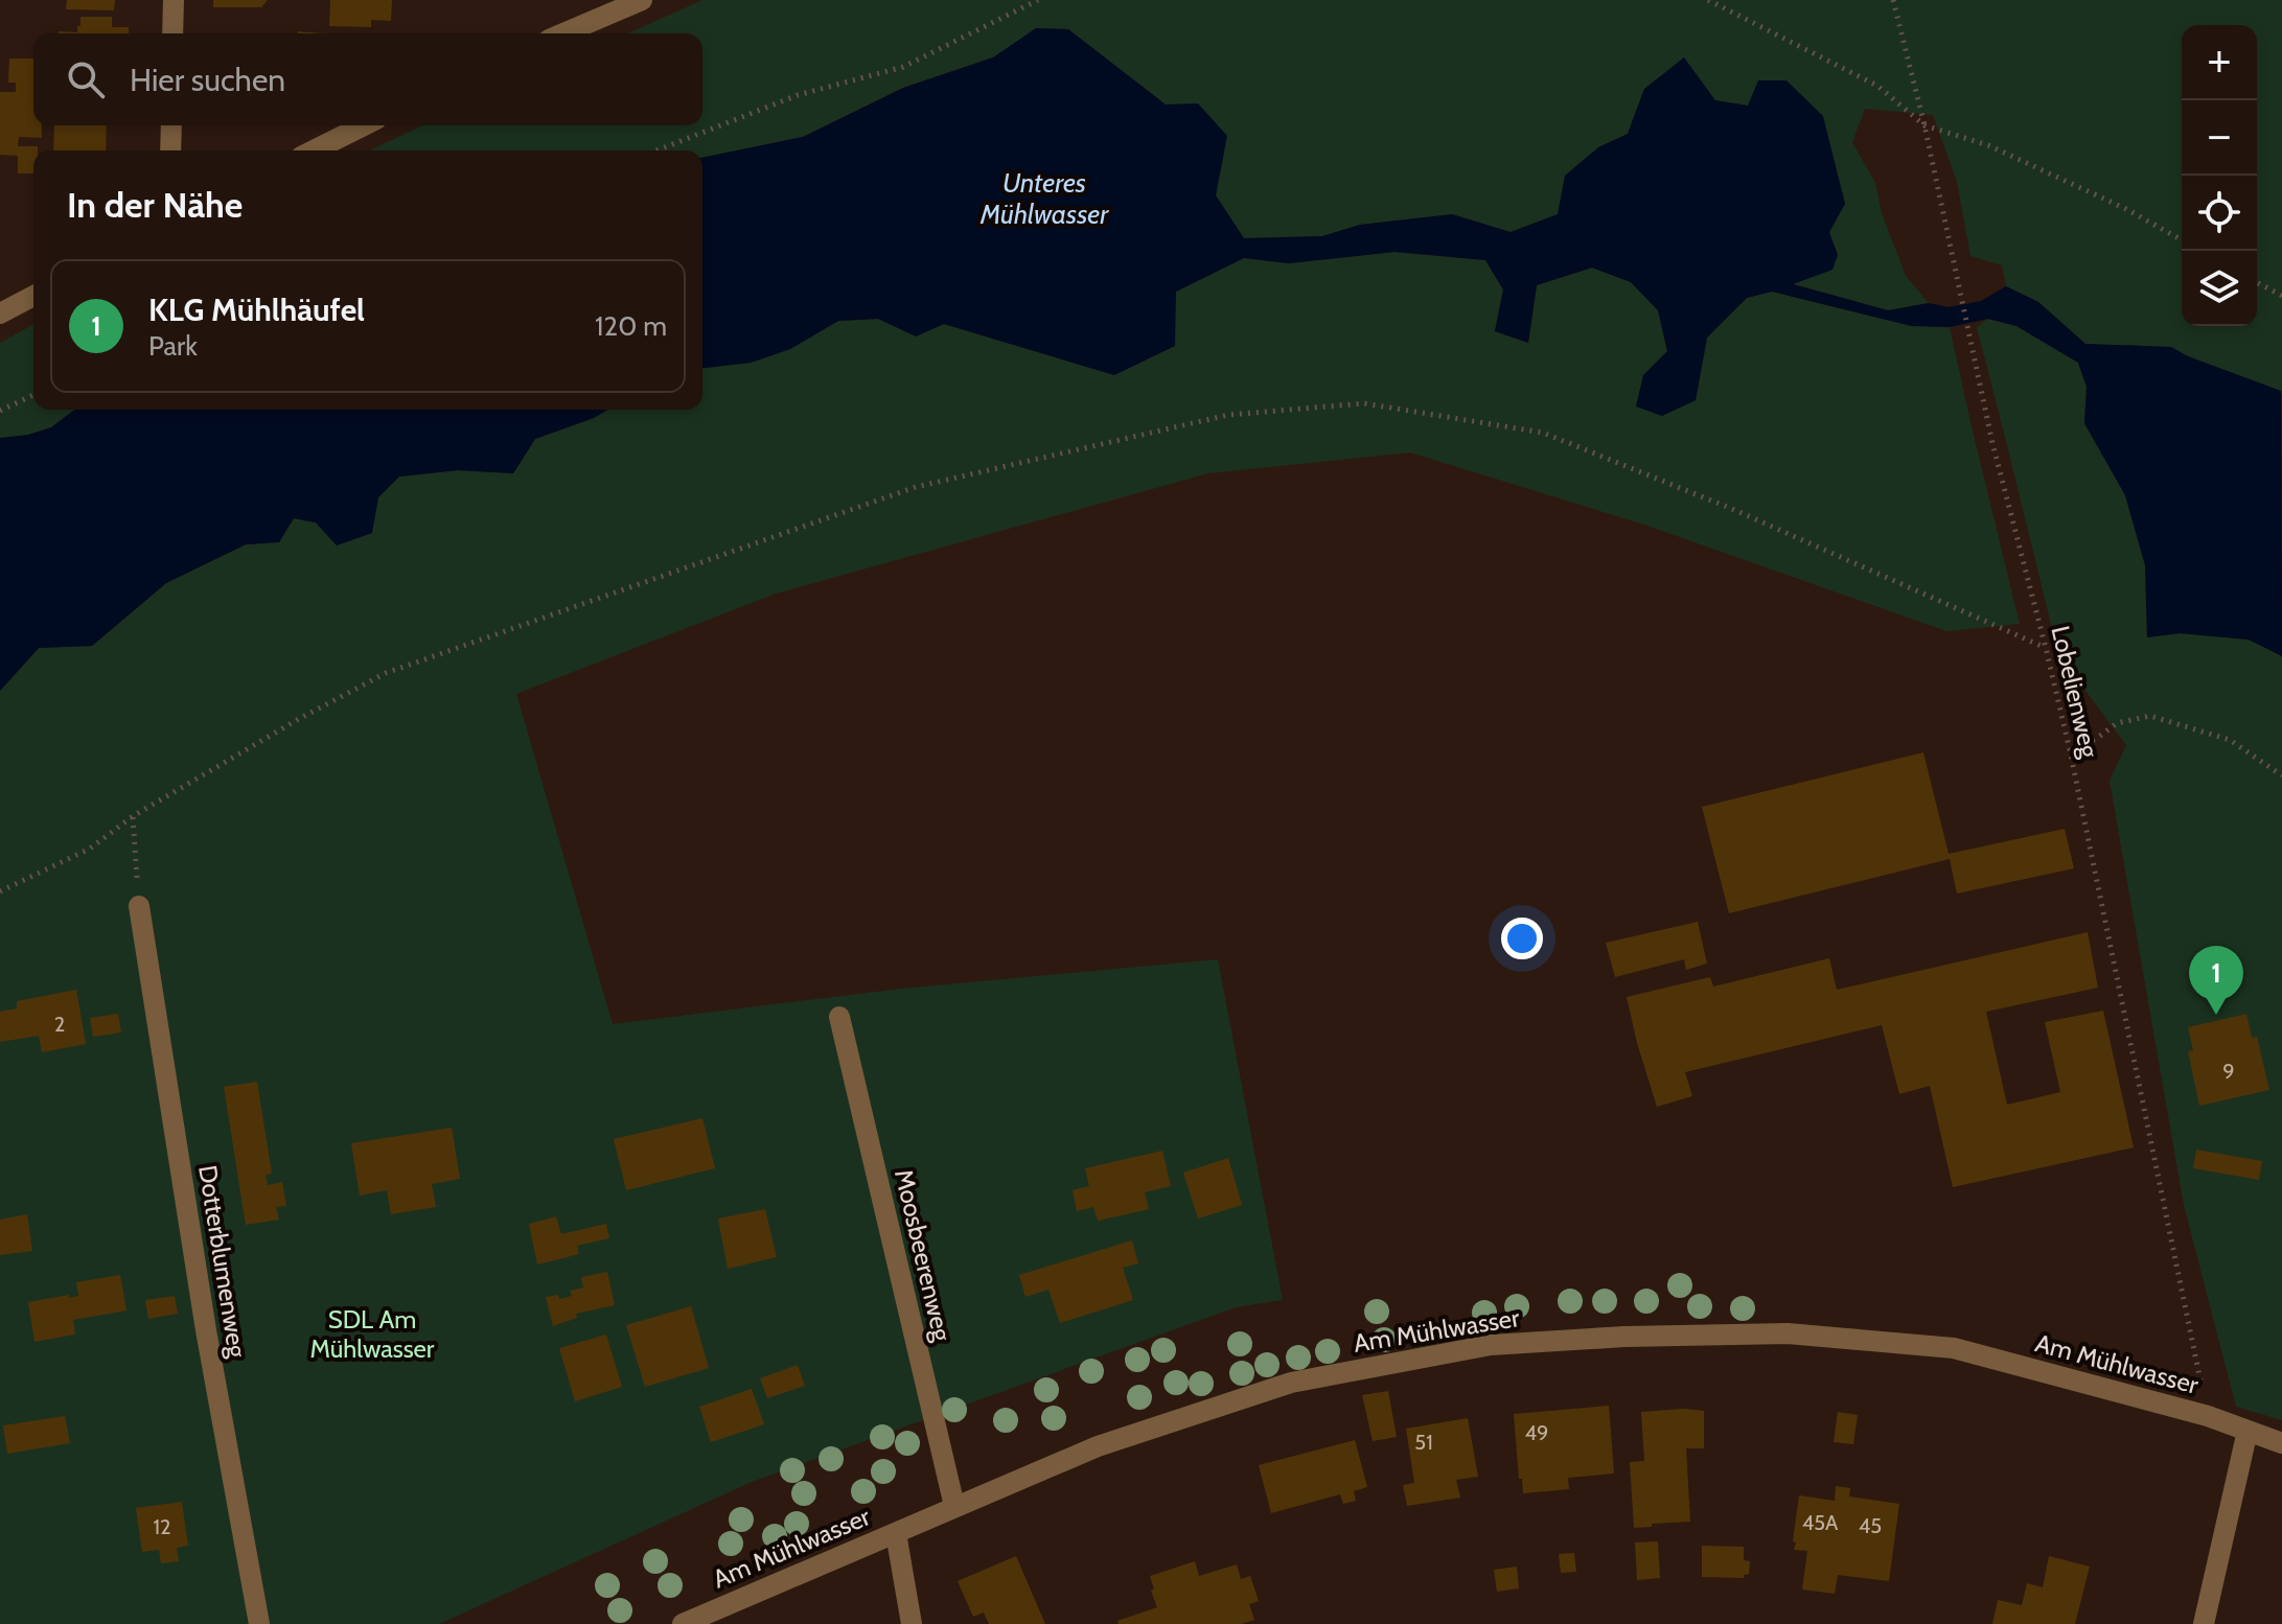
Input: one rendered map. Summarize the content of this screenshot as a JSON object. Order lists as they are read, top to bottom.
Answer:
{
  "streets": {
    "street": ["Moosbeerenweg", "Dotterblumenweg", "Am Mühlwasser"],
    "path": ["Lobelienweg"]
  },
  "crossings": [
    ["Moosbeerenweg", "Am Mühlwasser"]
  ],
  "water": ["Unteres Mühlwasser"],
  "parks": ["SDL Am Mühlwasser"],
  "house_numbers": [
    "2",
    "9",
    "49",
    "51",
    "45A",
    "45",
    "12"
  ],
  "page": {
    "map_buttons": ["+", "−"],
    "search": "Hier suchen",
    "heading": "In der Nähe",
    "list": [
      {
        "mark": "1",
        "name": "KLG Mühlhäufel",
        "note": "Park",
        "value": "120 m"
      }
    ],
    "pins": "1"
  }
}
